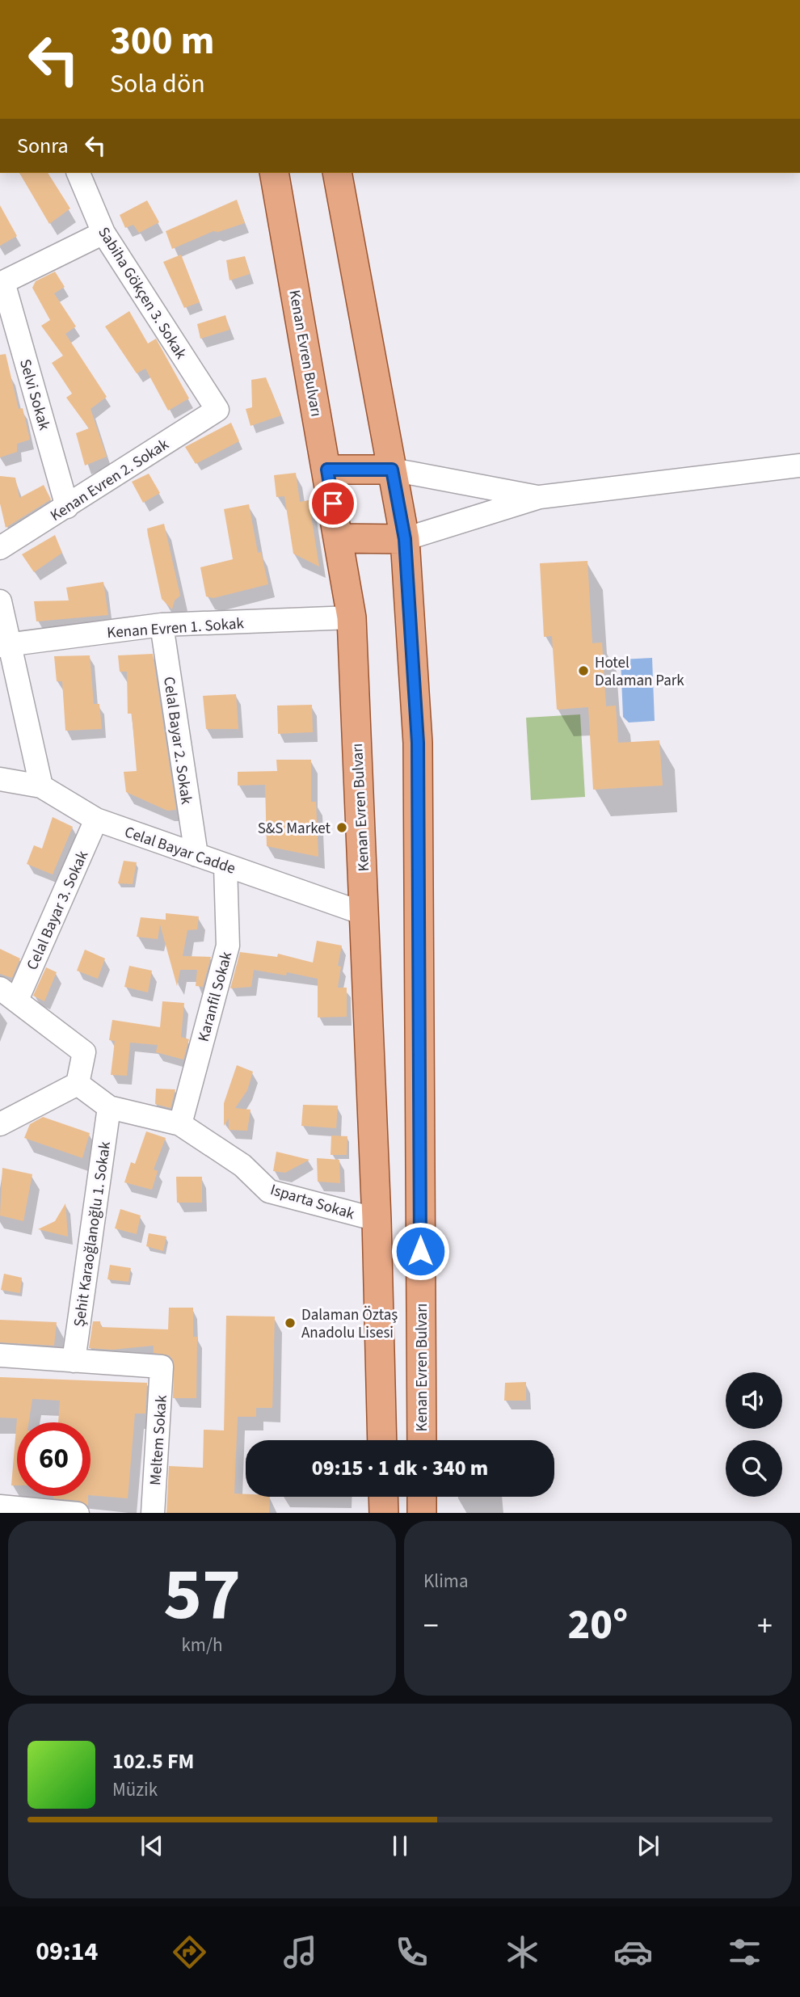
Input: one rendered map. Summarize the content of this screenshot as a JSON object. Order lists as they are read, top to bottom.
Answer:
{
  "streets": {
    "main road": ["Kenan Evren Bulvarı"],
    "street": [
      "Sabiha Gökçen 3. Sokak",
      "Selvi Sokak",
      "Kenan Evren 2. Sokak",
      "Kenan Evren 1. Sokak",
      "Celal Bayar 2. Sokak",
      "Celal Bayar Cadde",
      "Celal Bayar 3. Sokak",
      "Karanfil Sokak",
      "Isparta Sokak",
      "Şehit Karaoğlanoğlu 1. Sokak",
      "Meltem Sokak"
    ]
  },
  "crossings": [
    ["Sabiha Gökçen 3. Sokak", "Kenan Evren 2. Sokak"],
    ["Kenan Evren Bulvarı", "Kenan Evren 1. Sokak"],
    ["Kenan Evren Bulvarı", "Celal Bayar Cadde"],
    ["Kenan Evren Bulvarı", "Isparta Sokak"],
    ["Selvi Sokak", "Kenan Evren 2. Sokak"],
    ["Kenan Evren 1. Sokak", "Celal Bayar 2. Sokak"],
    ["Celal Bayar 2. Sokak", "Celal Bayar Cadde"],
    ["Celal Bayar Cadde", "Celal Bayar 3. Sokak"],
    ["Celal Bayar Cadde", "Karanfil Sokak"],
    ["Karanfil Sokak", "Isparta Sokak"],
    ["Isparta Sokak", "Şehit Karaoğlanoğlu 1. Sokak"],
    ["Şehit Karaoğlanoğlu 1. Sokak", "Meltem Sokak"]
  ],
  "places": ["Hotel Dalaman Park", "S&S Market", "Dalaman Öztaş Anadolu Lisesi"],
  "page": {
    "turn": ["300 m", "Sola dön"],
    "then": "Sonra",
    "limit": "60",
    "trip": "09:15 · 1 dk · 340 m",
    "tile": [
      ["57", "km/h"],
      "Klima"
    ],
    "heat": ["−", "20°", "+"],
    "song": ["102.5 FM", "Müzik"],
    "tabs": "09:14"
  }
}
